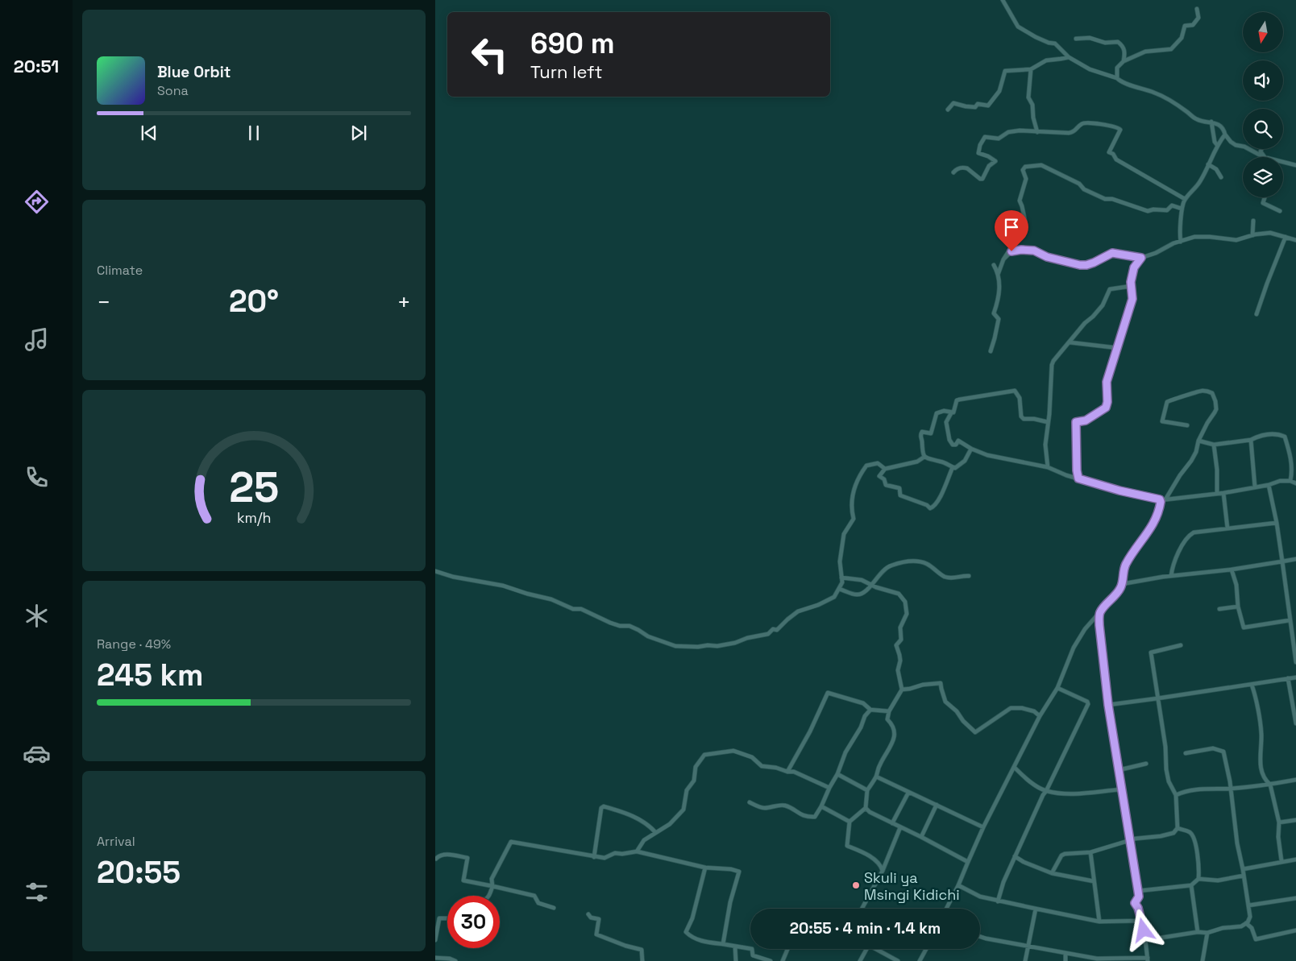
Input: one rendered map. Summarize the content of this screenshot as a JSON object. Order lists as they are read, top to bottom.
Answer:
{
  "places": ["Skuli ya Msingi Kidichi"],
  "north": "bottom",
  "page": {
    "tabs": "20:51",
    "turn": ["690 m", "Turn left"],
    "song": ["Blue Orbit", "Sona"],
    "tile": [
      "Climate",
      ["Range · 49%", "245 km"],
      ["Arrival", "20:55"]
    ],
    "heat": ["−", "20°", "+"],
    "limit": "30",
    "trip": "20:55 · 4 min · 1.4 km",
    "gauge": ["25", "km/h"]
  }
}
